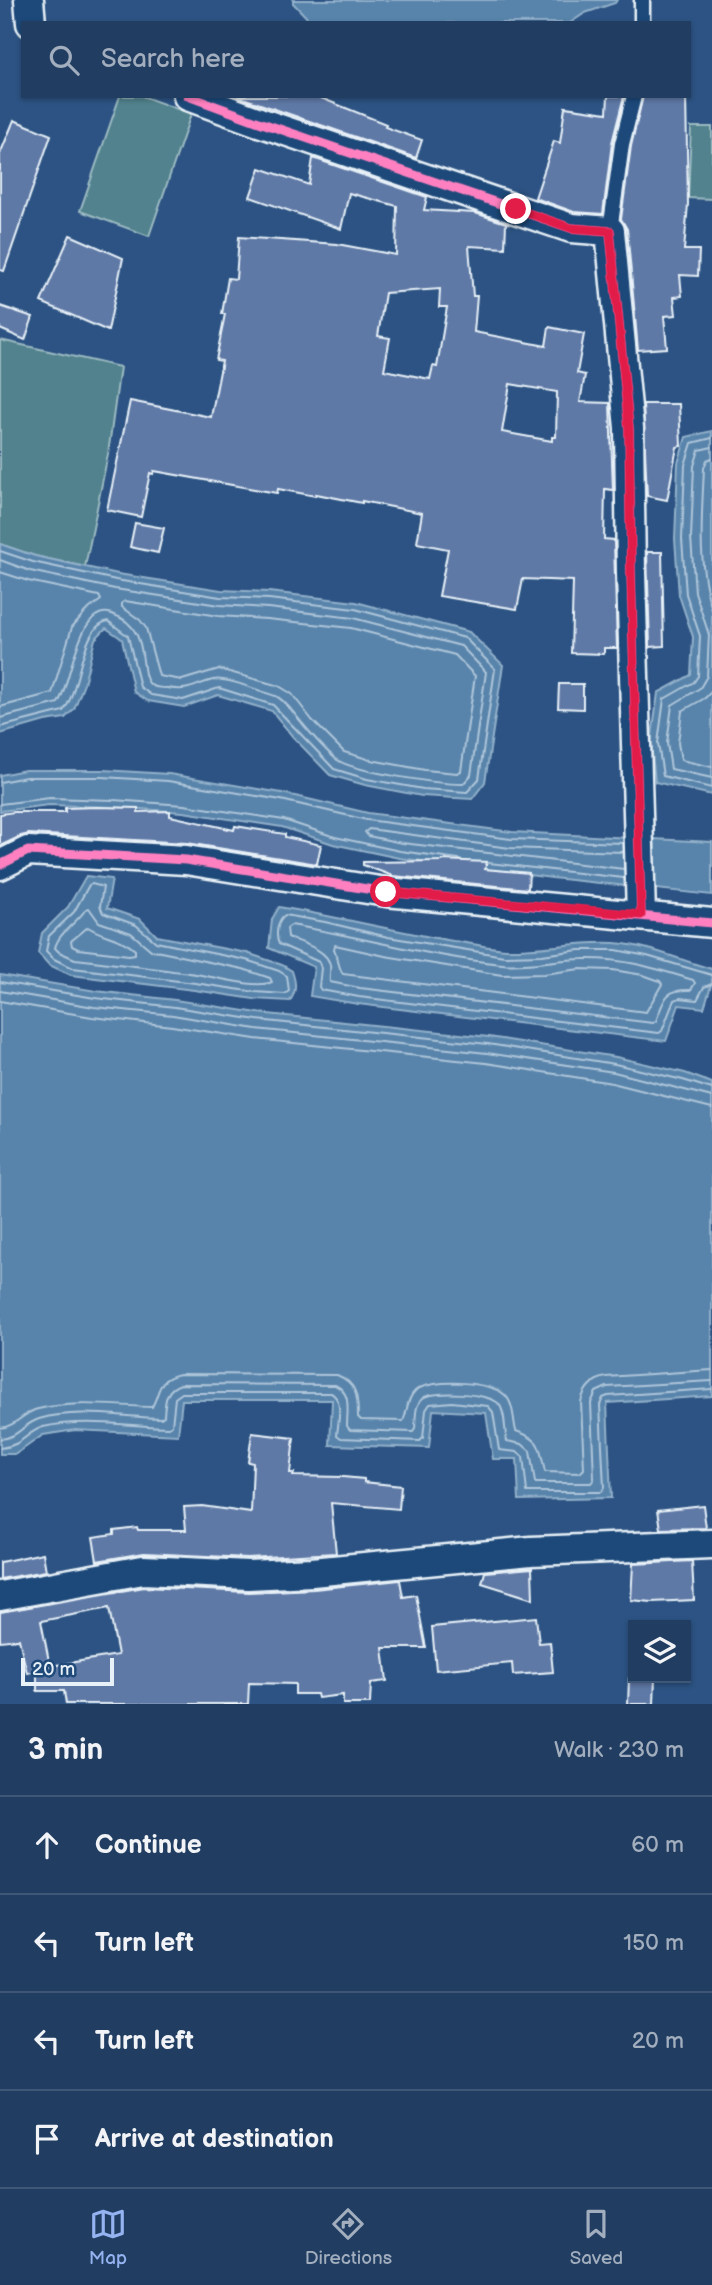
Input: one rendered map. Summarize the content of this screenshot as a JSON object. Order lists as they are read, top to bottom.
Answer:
{
  "scale_bar": "20 m",
  "page": {
    "search": "Search here",
    "scale": "20 m",
    "heading": ["3 min", "Walk · 230 m"],
    "list": [
      ["Continue", "60 m"],
      ["Turn left", "150 m"],
      ["Turn left", "20 m"],
      "Arrive at destination"
    ],
    "nav": ["Map", "Directions", "Saved"]
  }
}
